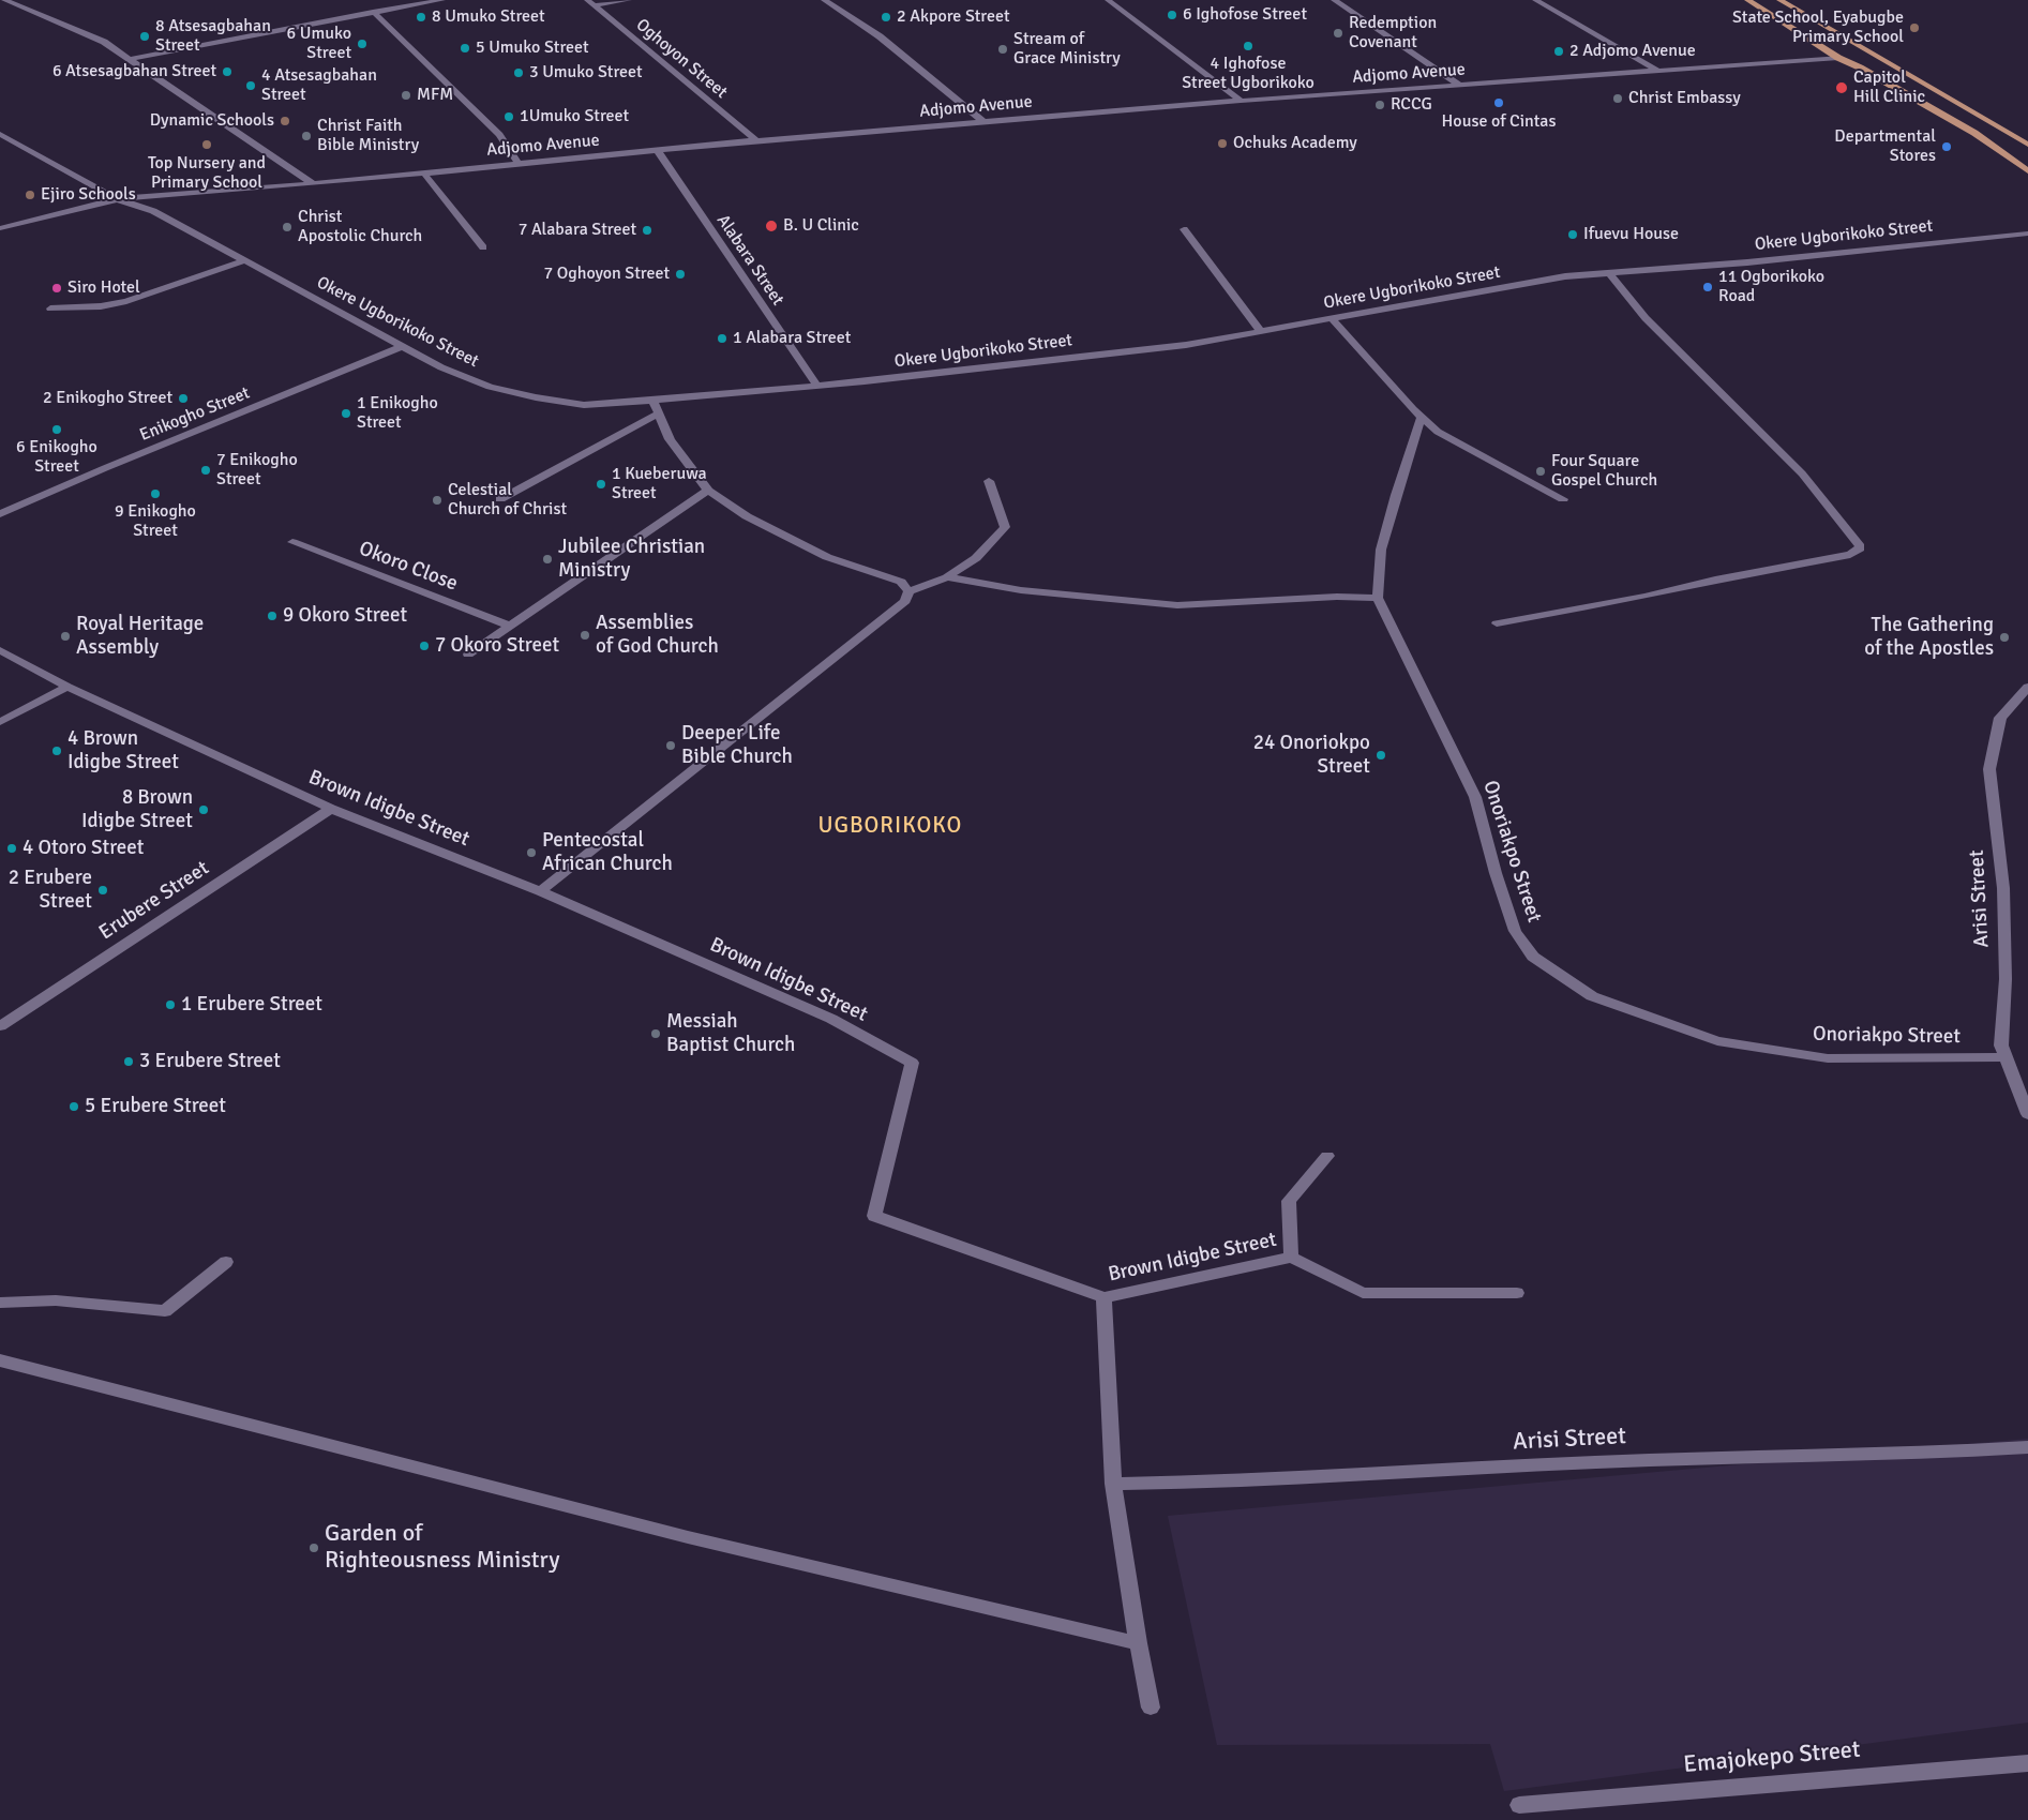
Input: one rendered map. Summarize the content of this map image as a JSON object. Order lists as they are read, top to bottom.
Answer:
{
  "streets": {
    "street": [
      "Oghoyon Street",
      "Adjomo Avenue",
      "Okere Ugborikoko Street",
      "Alabara Street",
      "Enikogho Street",
      "Okoro Close",
      "Brown Idigbe Street",
      "Onoriakpo Street",
      "Arisi Street",
      "Erubere Street",
      "Emajokepo Street"
    ]
  },
  "crossings": [
    ["Oghoyon Street", "Adjomo Avenue"],
    ["Adjomo Avenue", "Okere Ugborikoko Street"],
    ["Adjomo Avenue", "Alabara Street"],
    ["Okere Ugborikoko Street", "Alabara Street"],
    ["Okere Ugborikoko Street", "Enikogho Street"],
    ["Brown Idigbe Street", "Erubere Street"],
    ["Onoriakpo Street", "Arisi Street"]
  ],
  "districts": ["UGBORIKOKO"],
  "places": [
    "6 Ighofose Street",
    "8 Umuko Street",
    "2 Akpore Street",
    "State School, Eyabugbe Primary School",
    "Redemption Covenant",
    "8 Atsesagbahan Street",
    "6 Umuko Street",
    "4 Ighofose Street Ugborikoko",
    "5 Umuko Street",
    "Stream of Grace Ministry",
    "2 Adjomo Avenue",
    "6 Atsesagbahan Street",
    "3 Umuko Street",
    "4 Atsesagbahan Street",
    "Capitol Hill Clinic",
    "MFM",
    "Christ Embassy",
    "House of Cintas",
    "RCCG",
    "1Umuko Street",
    "Dynamic Schools",
    "Christ Faith Bible Ministry",
    "Ochuks Academy",
    "Top Nursery and Primary School",
    "Departmental Stores",
    "Ejiro Schools",
    "B. U Clinic",
    "Christ Apostolic Church",
    "7 Alabara Street",
    "Ifuevu House",
    "7 Oghoyon Street",
    "11 Ogborikoko Road",
    "Siro Hotel",
    "1 Alabara Street",
    "2 Enikogho Street",
    "1 Enikogho Street",
    "6 Enikogho Street",
    "7 Enikogho Street",
    "Four Square Gospel Church",
    "1 Kueberuwa Street",
    "9 Enikogho Street",
    "Celestial Church of Christ",
    "Jubilee Christian Ministry",
    "9 Okoro Street",
    "Assemblies of God Church",
    "Royal Heritage Assembly",
    "The Gathering of the Apostles",
    "7 Okoro Street",
    "Deeper Life Bible Church",
    "4 Brown Idigbe Street",
    "24 Onoriokpo Street",
    "8 Brown Idigbe Street",
    "4 Otoro Street",
    "Pentecostal African Church",
    "2 Erubere Street",
    "1 Erubere Street",
    "Messiah Baptist Church",
    "3 Erubere Street",
    "5 Erubere Street",
    "Garden of Righteousness Ministry"
  ]
}
